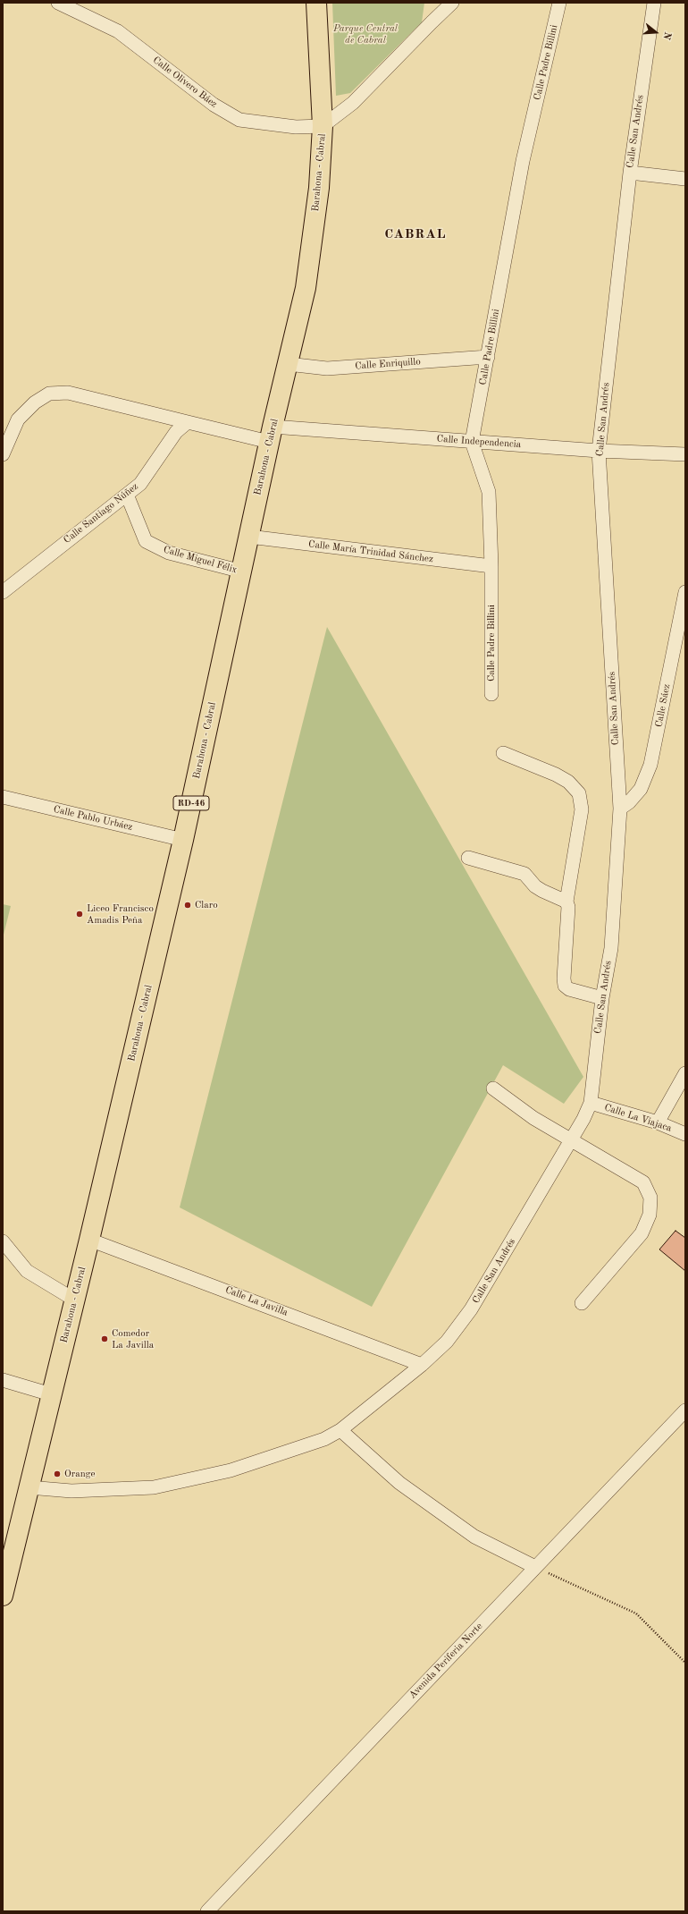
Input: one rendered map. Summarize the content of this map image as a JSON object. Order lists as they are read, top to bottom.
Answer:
{
  "streets": {
    "main road": ["Barahona - Cabral", "RD-46"],
    "street": [
      "Calle Padre Billini",
      "Calle Olivero Báez",
      "Calle San Andrés",
      "Calle Enriquillo",
      "Calle Independencia",
      "Calle Santiago Núñez",
      "Calle María Trinidad Sánchez",
      "Calle Miguel Félix",
      "Calle Sáez",
      "Calle Pablo Urbáez",
      "Calle La Viajaca",
      "Calle La Javilla",
      "Avenida Periferia Norte"
    ]
  },
  "crossings": [
    ["Calle Padre Billini", "Calle Enriquillo"],
    ["Calle Padre Billini", "Calle Independencia"],
    ["Calle Padre Billini", "Calle María Trinidad Sánchez"],
    ["Calle Olivero Báez", "Barahona - Cabral"],
    ["Calle San Andrés", "Barahona - Cabral"],
    ["Calle San Andrés", "Calle Independencia"],
    ["Calle San Andrés", "Calle Sáez"],
    ["Calle San Andrés", "Calle La Viajaca"],
    ["Calle San Andrés", "Calle La Javilla"],
    ["Barahona - Cabral", "Calle Enriquillo"],
    ["Barahona - Cabral", "Calle Independencia"],
    ["Barahona - Cabral", "Calle María Trinidad Sánchez"],
    ["Barahona - Cabral", "Calle Miguel Félix"],
    ["Barahona - Cabral", "Calle Pablo Urbáez"],
    ["Barahona - Cabral", "Calle La Javilla"],
    ["Calle Santiago Núñez", "Calle Miguel Félix"]
  ],
  "districts": ["CABRAL"],
  "parks": ["Parque Central de Cabral"],
  "places": [
    "Claro",
    "Liceo Francisco Amadis Peña",
    "Comedor La Javilla",
    "Orange"
  ],
  "north": "right"
}
